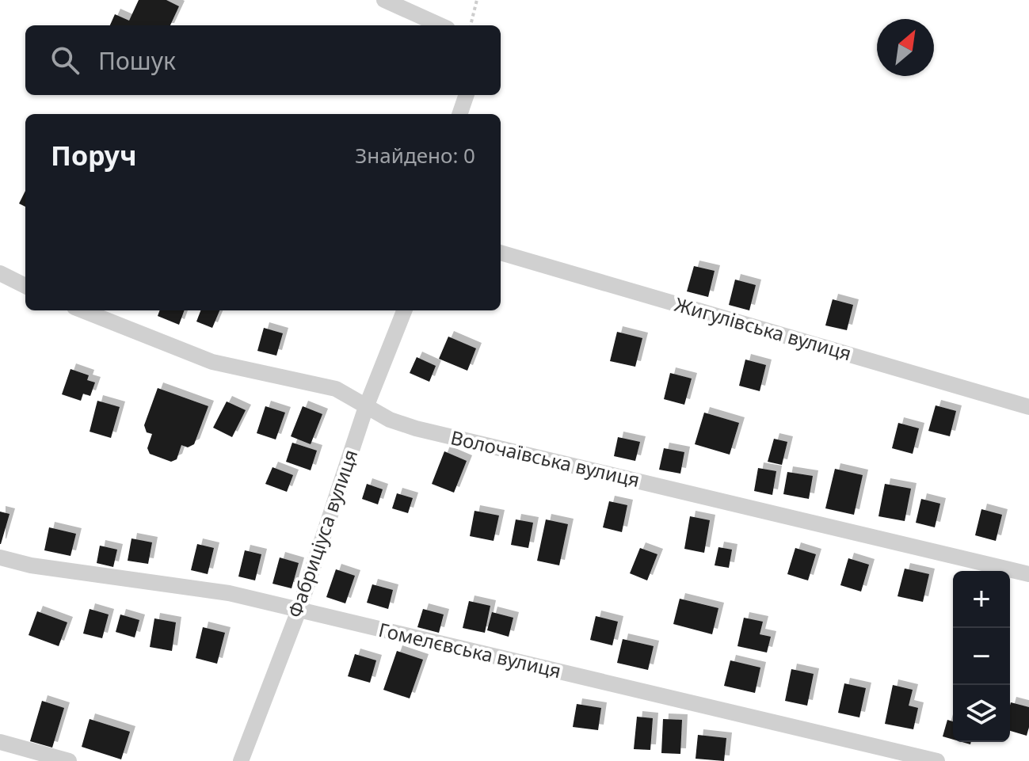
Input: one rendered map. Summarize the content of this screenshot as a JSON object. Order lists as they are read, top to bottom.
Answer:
{
  "streets": {
    "street": [
      "Жигулівська вулиця",
      "Волочаївська вулиця",
      "Фабриціуса вулиця",
      "Гомелєвська вулиця"
    ]
  },
  "crossings": [
    ["Волочаївська вулиця", "Фабриціуса вулиця"],
    ["Фабриціуса вулиця", "Гомелєвська вулиця"]
  ],
  "north": "top right",
  "page": {
    "search": "Пошук",
    "heading": ["Поруч", "Знайдено: 0"],
    "map_buttons": ["+", "−"]
  }
}
